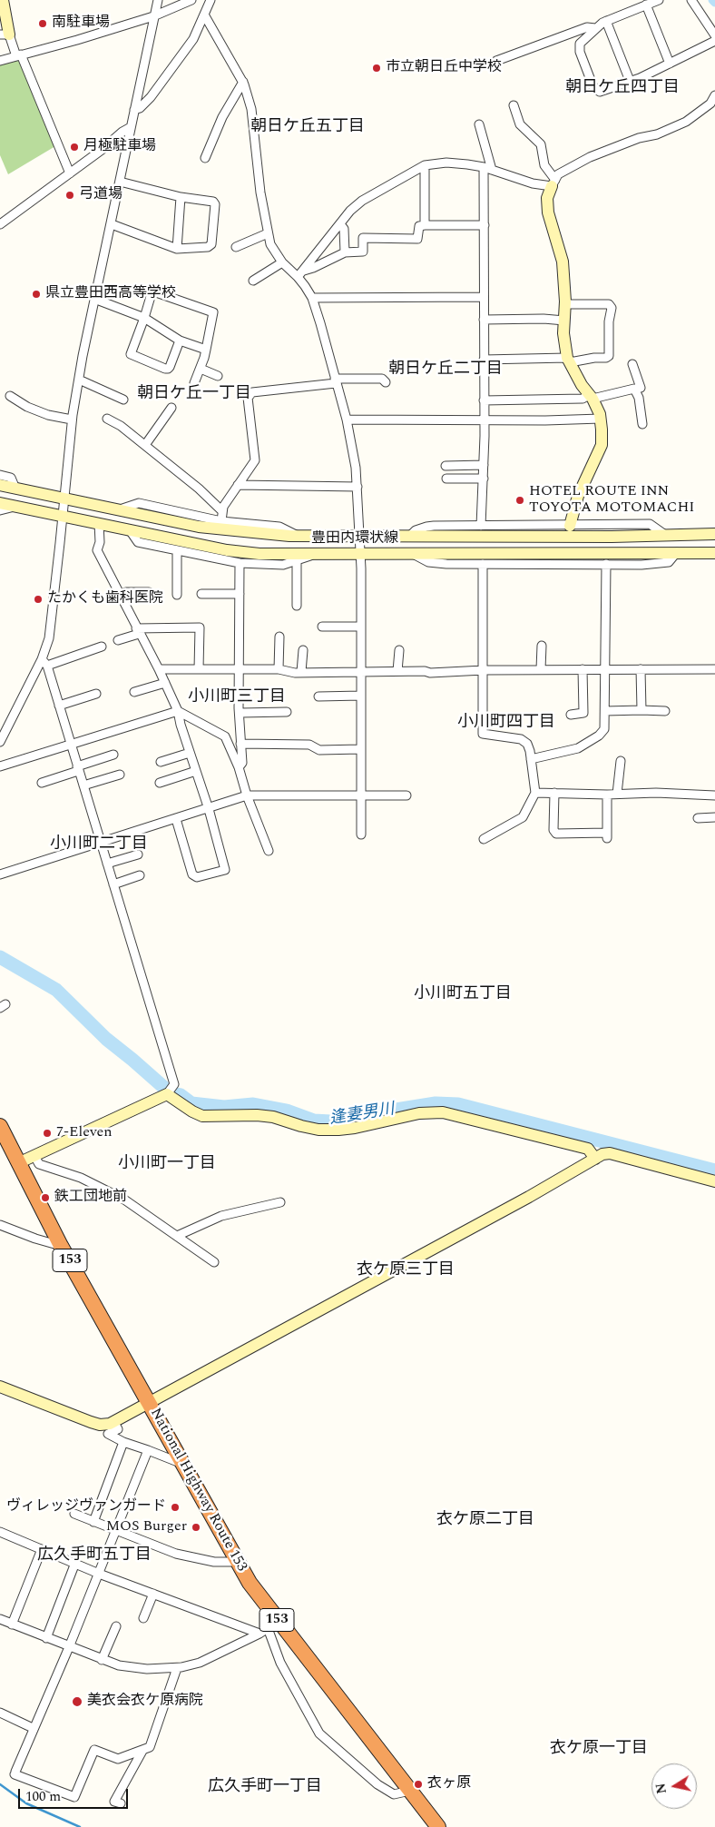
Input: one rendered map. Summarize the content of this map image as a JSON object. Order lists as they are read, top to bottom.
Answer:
{
  "streets": {
    "highway": ["153", "National Highway Route 153"],
    "street": ["豊田内環状線"]
  },
  "districts": [
    "朝日ケ丘四丁目",
    "朝日ケ丘五丁目",
    "朝日ケ丘二丁目",
    "朝日ケ丘一丁目",
    "小川町三丁目",
    "小川町四丁目",
    "小川町二丁目",
    "小川町五丁目",
    "小川町一丁目",
    "衣ケ原三丁目",
    "衣ケ原二丁目",
    "広久手町五丁目",
    "衣ケ原一丁目",
    "広久手町一丁目"
  ],
  "water": ["逢妻男川"],
  "places": [
    "南駐車場",
    "市立朝日丘中学校",
    "月極駐車場",
    "弓道場",
    "県立豊田西高等学校",
    "HOTEL ROUTE INN TOYOTA MOTOMACHI",
    "たかくも歯科医院",
    "7-Eleven",
    "鉄工団地前",
    "ヴィレッジヴァンガード",
    "MOS Burger",
    "美衣会衣ケ原病院",
    "衣ヶ原"
  ],
  "scale_bar": "100 m",
  "north": "left"
}
